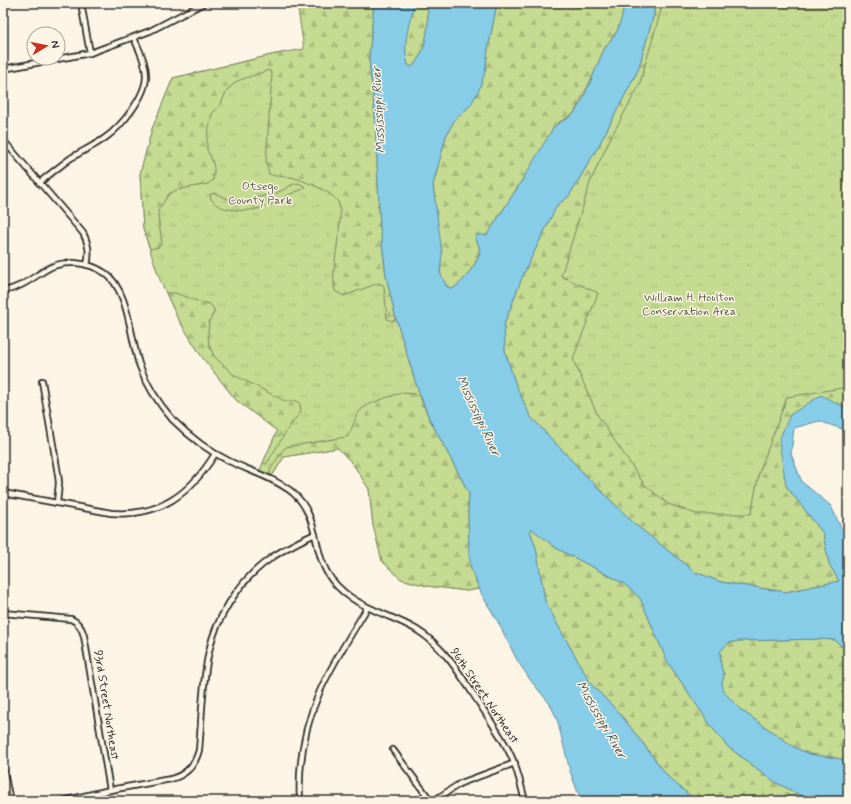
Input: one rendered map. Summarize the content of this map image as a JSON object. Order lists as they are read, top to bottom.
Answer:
{
  "streets": {
    "street": ["96th Street Northeast", "93rd Street Northeast"]
  },
  "water": ["Mississippi River"],
  "parks": ["Otsego County Park", "William H. Houlton Conservation Area"],
  "north": "right"
}
